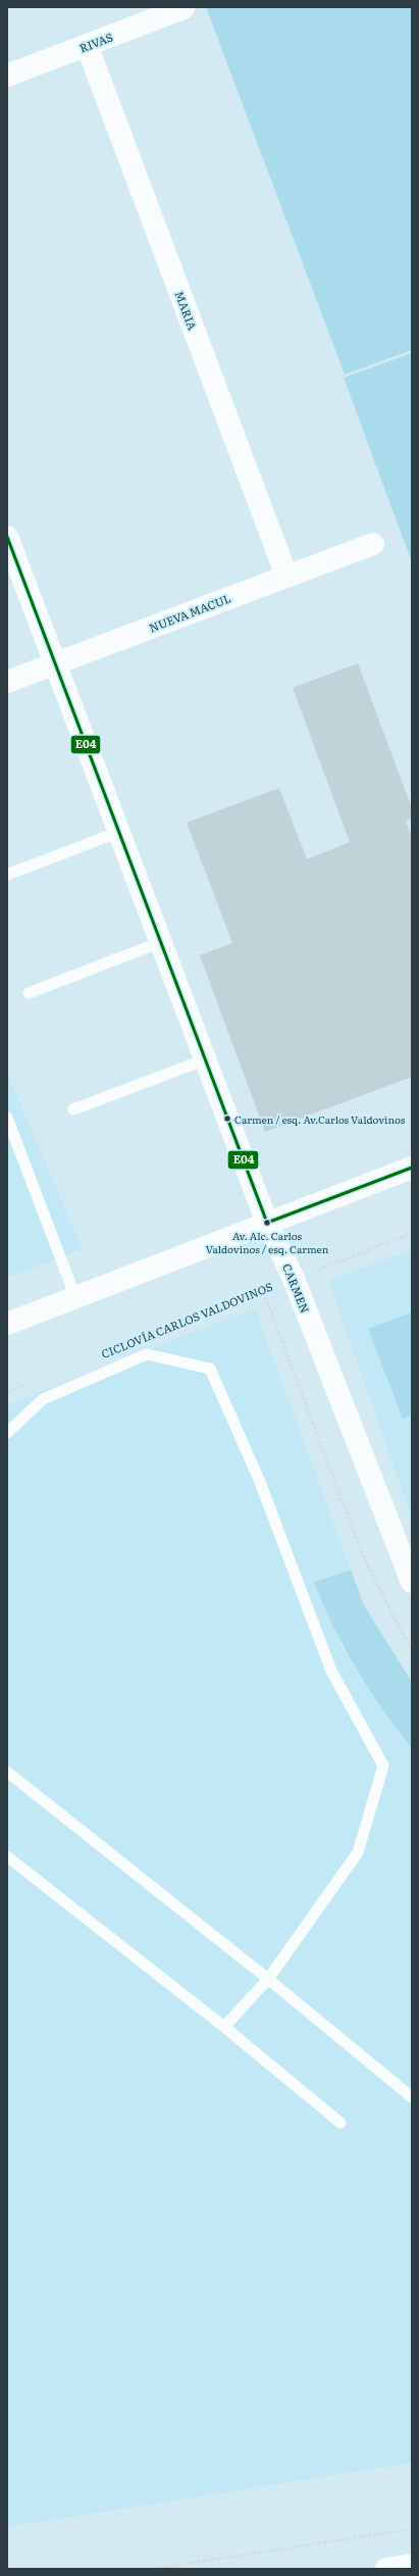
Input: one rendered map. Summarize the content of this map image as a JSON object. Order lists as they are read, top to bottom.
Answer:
{
  "streets": {
    "street": [
      "RIVAS",
      "MARIA",
      "NUEVA MACUL",
      "CARMEN"
    ],
    "path": ["CICLOVÍA CARLOS VALDOVINOS"]
  },
  "crossings": [
    ["RIVAS", "MARIA"],
    ["MARIA", "NUEVA MACUL"],
    ["NUEVA MACUL", "CARMEN"],
    ["CARMEN", "CICLOVÍA CARLOS VALDOVINOS"]
  ],
  "places": ["Carmen / esq. Av.Carlos Valdovinos", "Av. Alc. Carlos Valdovinos / esq. Carmen"],
  "lines": ["transit line E04"]
}
